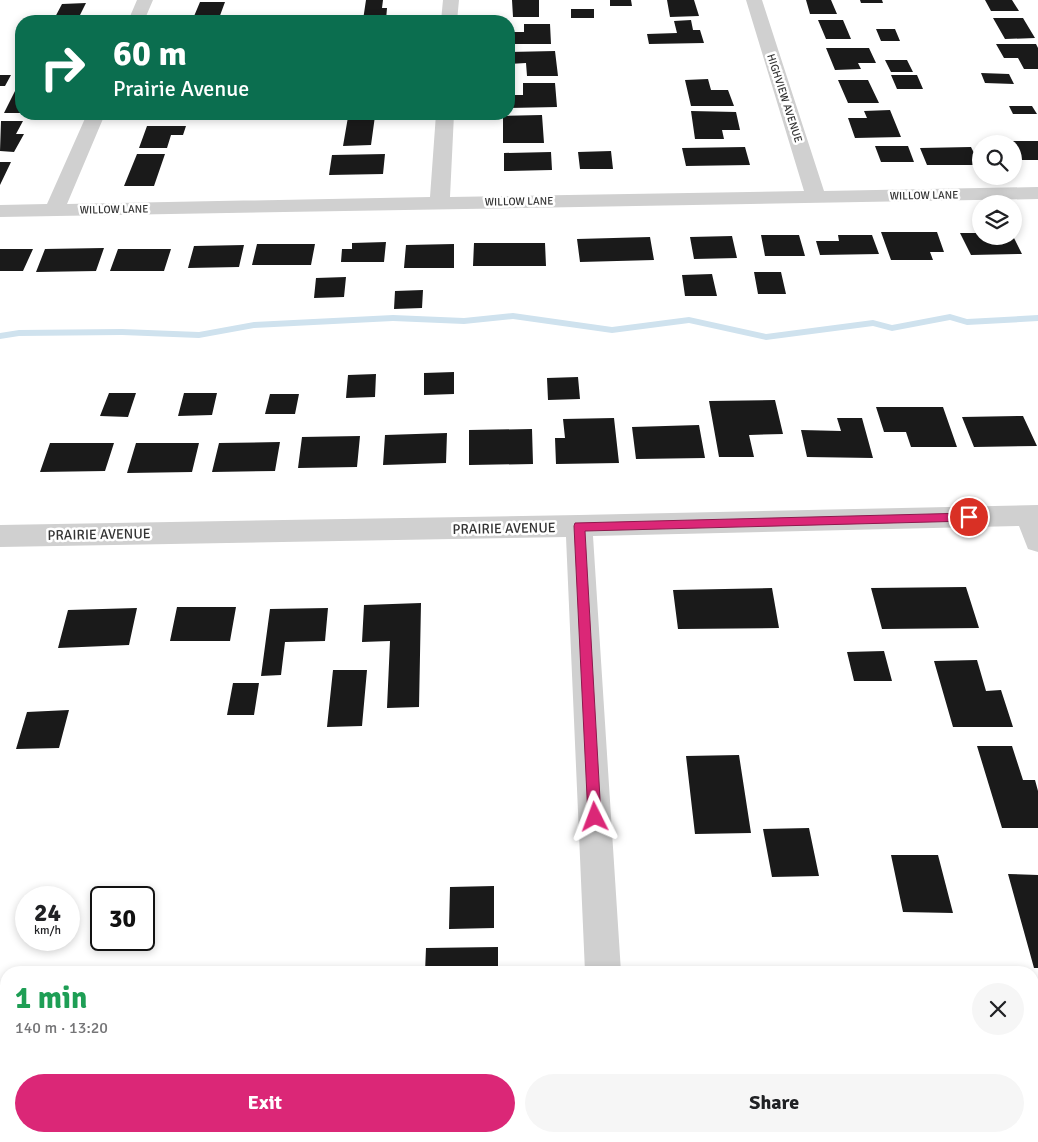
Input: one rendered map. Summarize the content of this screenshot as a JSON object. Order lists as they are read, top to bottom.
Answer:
{
  "streets": {
    "street": ["HIGHVIEW AVENUE", "WILLOW LANE", "PRAIRIE AVENUE"]
  },
  "crossings": [
    ["HIGHVIEW AVENUE", "WILLOW LANE"]
  ],
  "page": {
    "turn": ["60 m", "Prairie Avenue"],
    "speed": "24 km/h",
    "limit": "30",
    "heading": ["1 min", "140 m · 13:20"],
    "buttons": ["Exit", "Share"]
  }
}
